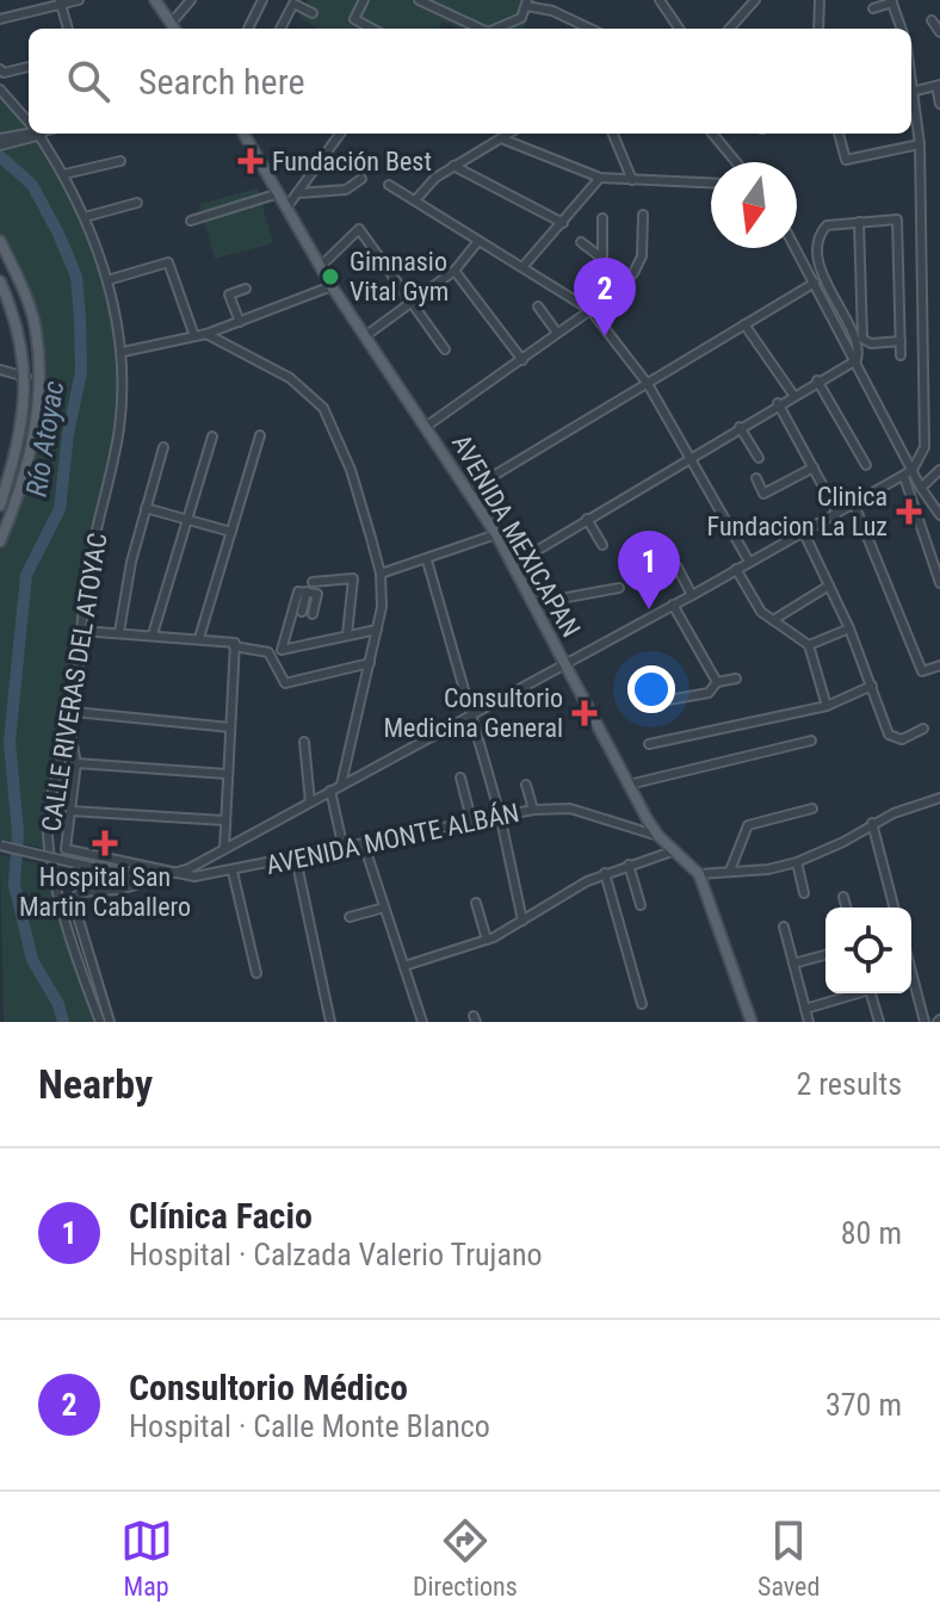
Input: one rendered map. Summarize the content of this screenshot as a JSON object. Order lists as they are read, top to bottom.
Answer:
{
  "streets": {
    "main road": ["AVENIDA MEXICAPAN"],
    "street": ["CALLE RIVERAS DEL ATOYAC", "AVENIDA MONTE ALBÁN"]
  },
  "crossings": [
    ["AVENIDA MEXICAPAN", "AVENIDA MONTE ALBÁN"]
  ],
  "water": ["Río Atoyac"],
  "places": {
    "health": [
      "Fundación Best",
      "Clinica Fundacion La Luz",
      "Consultorio Medicina General",
      "Hospital San Martin Caballero"
    ],
    "other": ["Gimnasio Vital Gym"]
  },
  "north": "bottom",
  "page": {
    "search": "Search here",
    "pins": ["2", "1"],
    "heading": ["Nearby", "2 results"],
    "list": [
      {
        "mark": "1",
        "name": "Clínica Facio",
        "note": "Hospital · Calzada Valerio Trujano",
        "value": "80 m"
      },
      {
        "mark": "2",
        "name": "Consultorio Médico",
        "note": "Hospital · Calle Monte Blanco",
        "value": "370 m"
      }
    ],
    "nav": ["Map", "Directions", "Saved"]
  }
}
